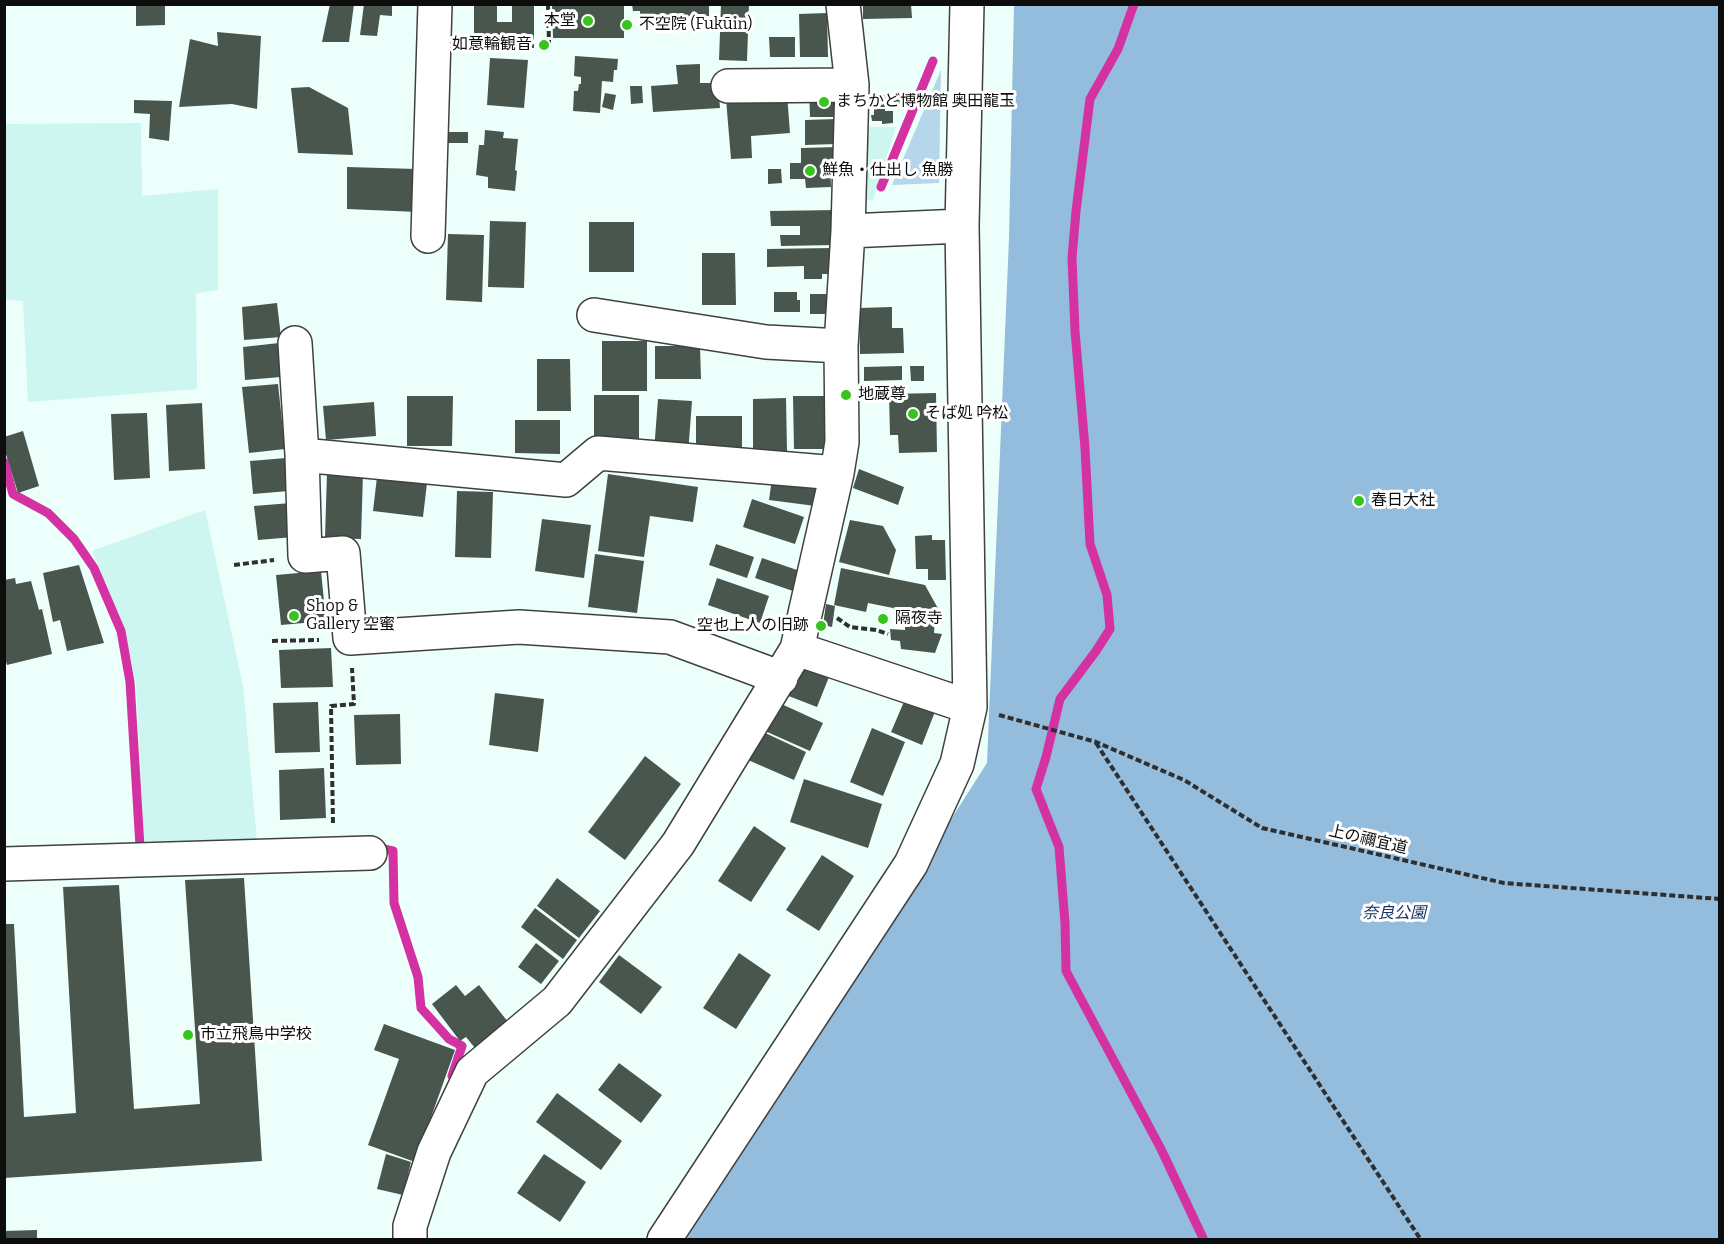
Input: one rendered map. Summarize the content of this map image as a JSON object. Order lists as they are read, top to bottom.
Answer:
{
  "streets": {
    "path": ["上の禰宜道"]
  },
  "parks": ["奈良公園"],
  "places": [
    "本堂",
    "不空院 (Fukūin)",
    "如意輪観音",
    "まちかど博物館 奥田龍玉",
    "鮮魚・仕出し 魚勝",
    "地蔵尊",
    "そば処 吟松",
    "春日大社",
    "Shop & Gallery 空蜜",
    "隔夜寺",
    "空也上人の旧跡",
    "市立飛鳥中学校"
  ]
}
